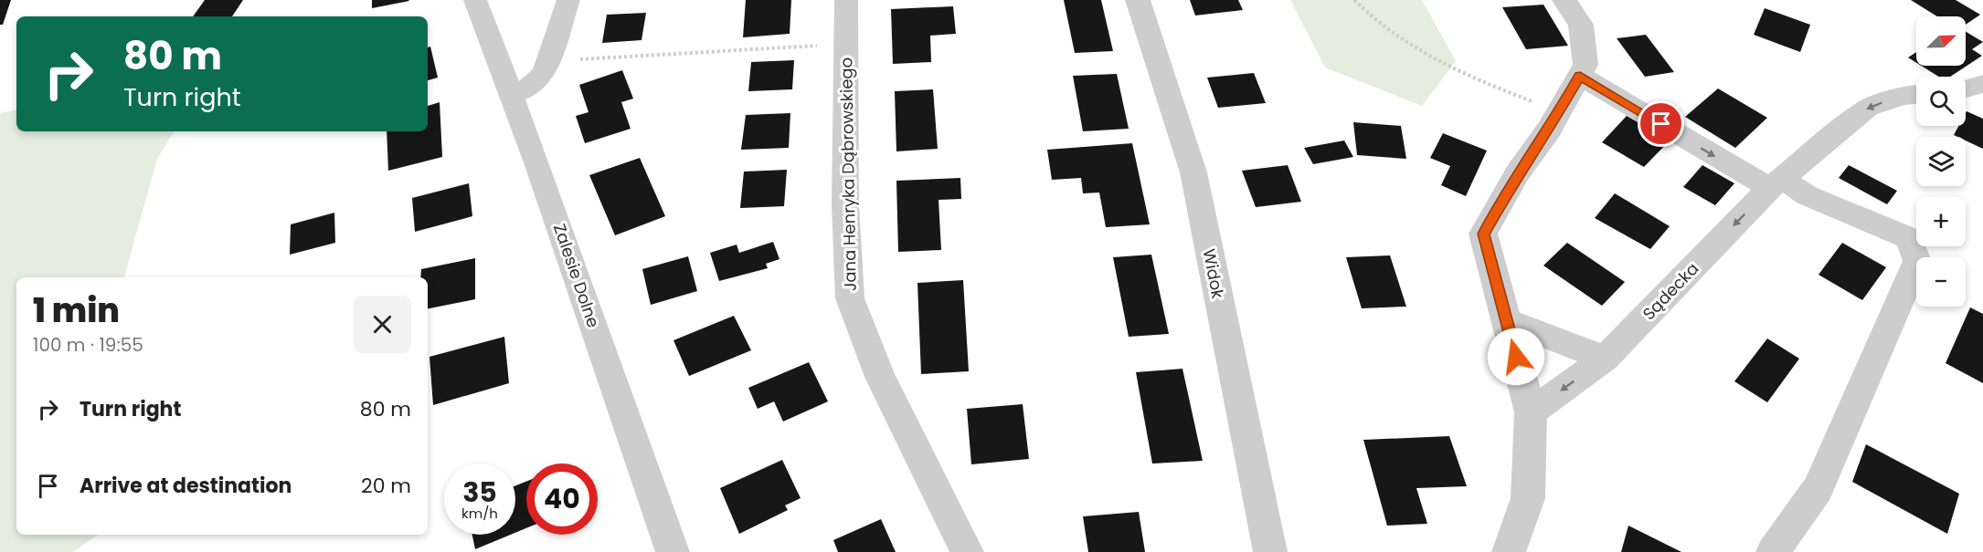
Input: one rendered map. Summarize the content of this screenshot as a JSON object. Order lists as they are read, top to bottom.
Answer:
{
  "streets": {
    "street": [
      "Jana Henryka Dąbrowskiego",
      "Widok",
      "Zalesie Dolne",
      "Sądecka"
    ]
  },
  "one_way": ["Sądecka"],
  "north": "top right",
  "page": {
    "map_buttons": ["+", "−"],
    "turn": ["80 m", "Turn right"],
    "heading": ["1 min", "100 m · 19:55"],
    "list": [
      {
        "name": "Turn right",
        "value": "80 m"
      },
      {
        "name": "Arrive at destination",
        "value": "20 m"
      }
    ],
    "speed": "35 km/h",
    "limit": "40"
  }
}
